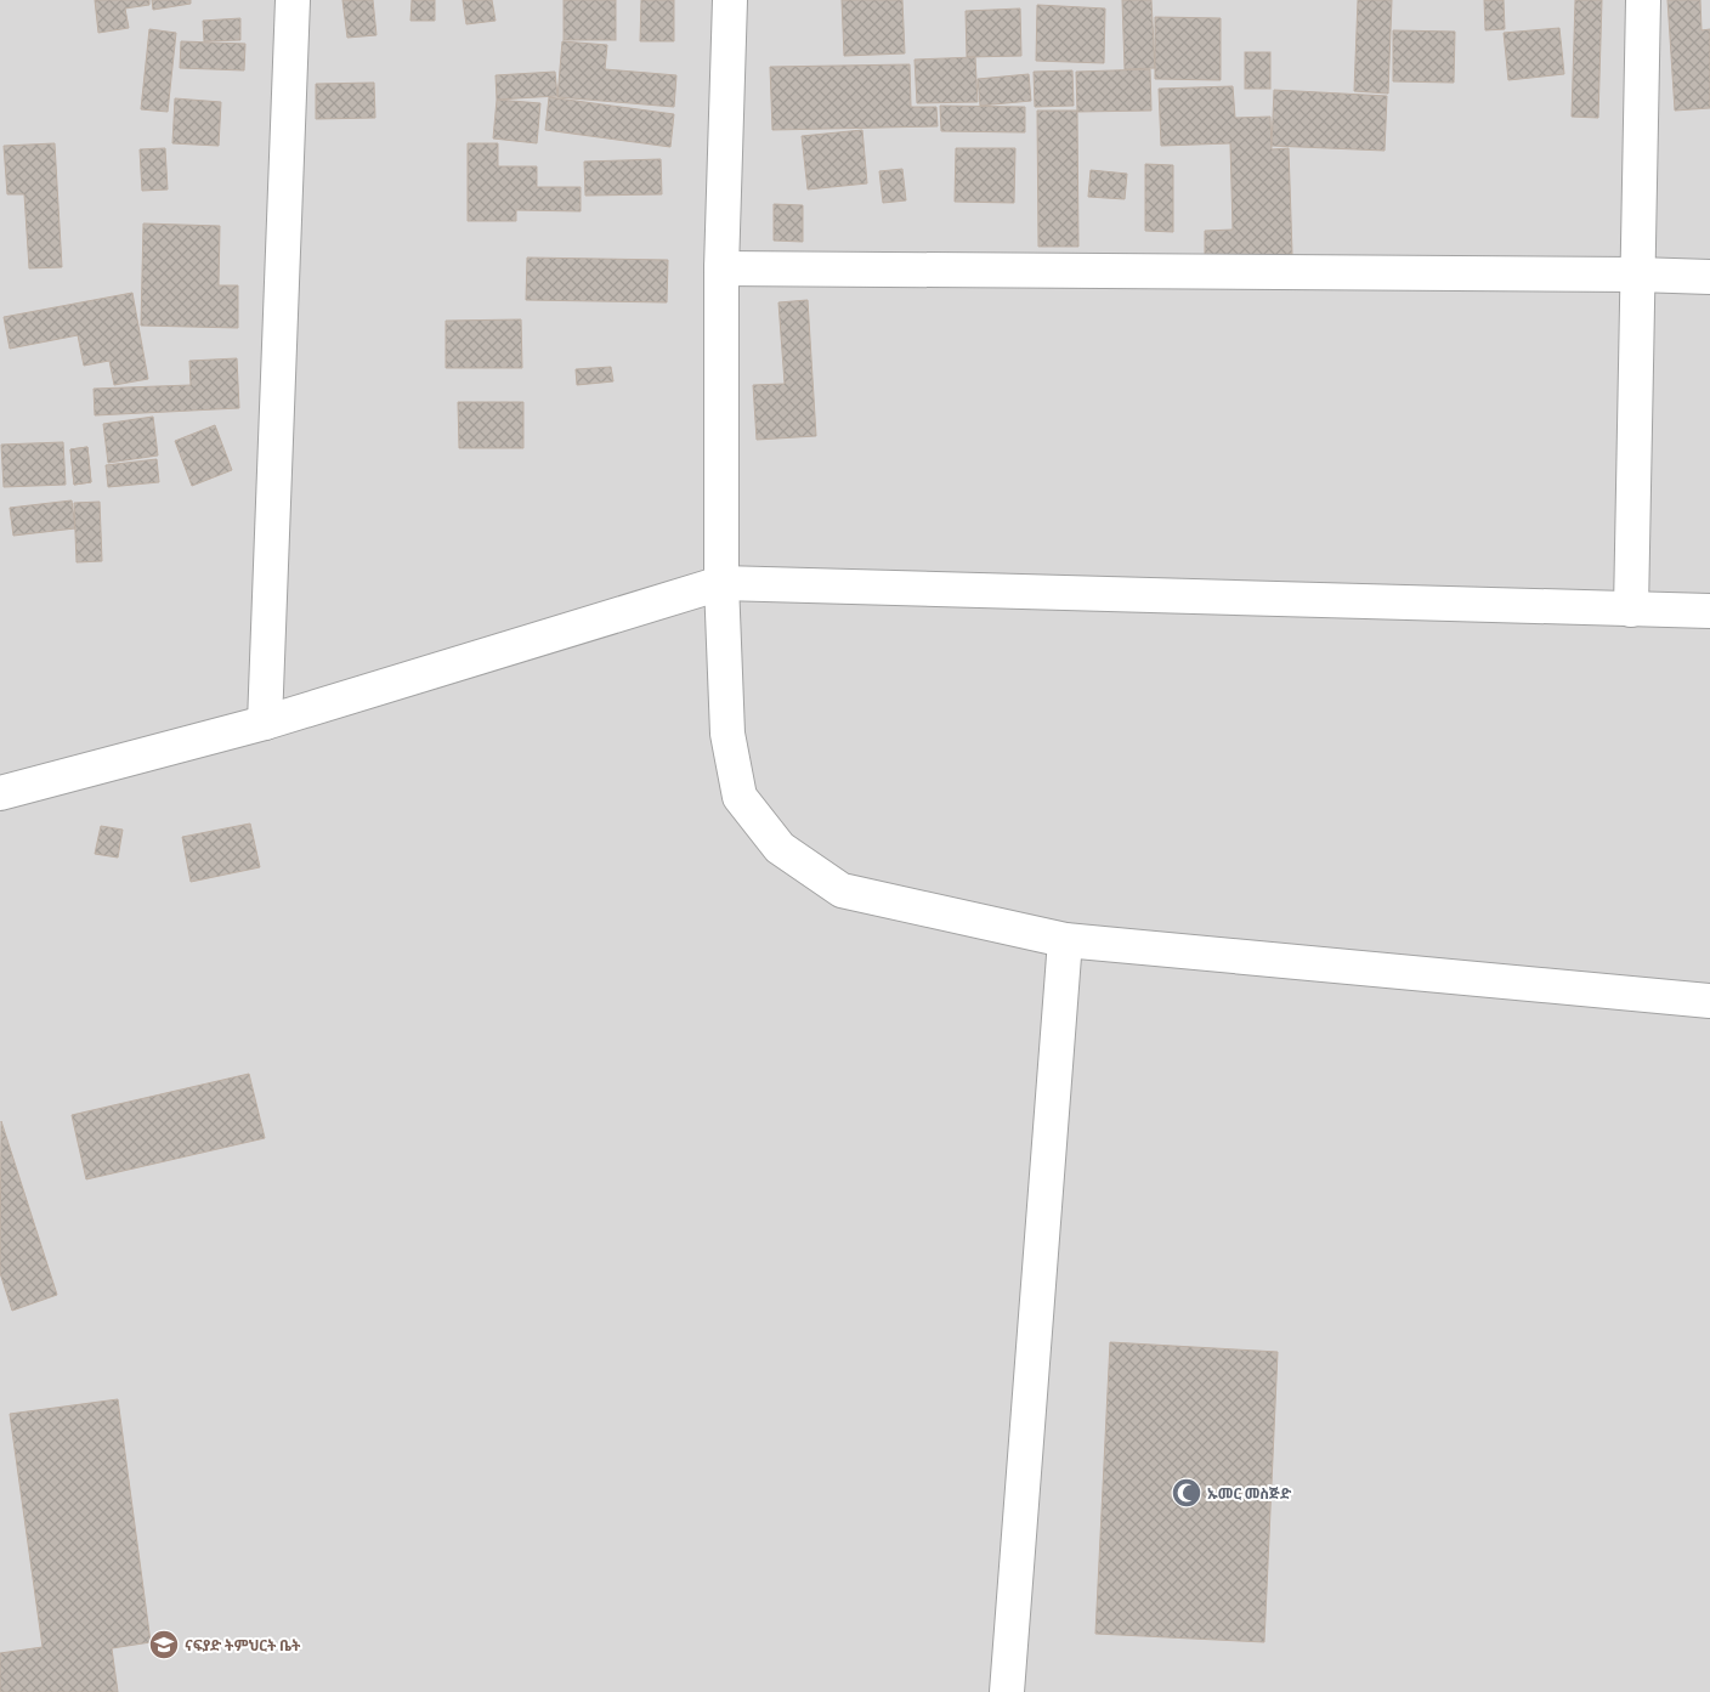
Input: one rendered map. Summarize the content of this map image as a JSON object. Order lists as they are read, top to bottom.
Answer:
{
  "places": {
    "mosque": ["ኡመር መስጅድ"],
    "school or university": ["ናፍያድ ትምህርት ቤት"]
  }
}
